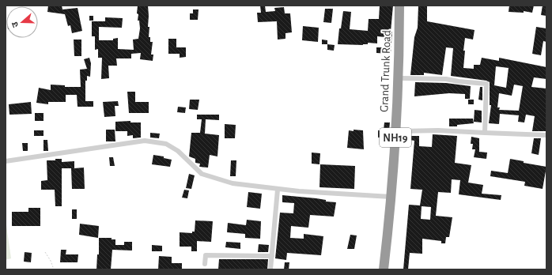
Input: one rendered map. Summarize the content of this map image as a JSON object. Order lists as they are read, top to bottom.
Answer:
{
  "streets": {
    "highway": ["Grand Trunk Road", "NH19"]
  },
  "north": "left"
}
